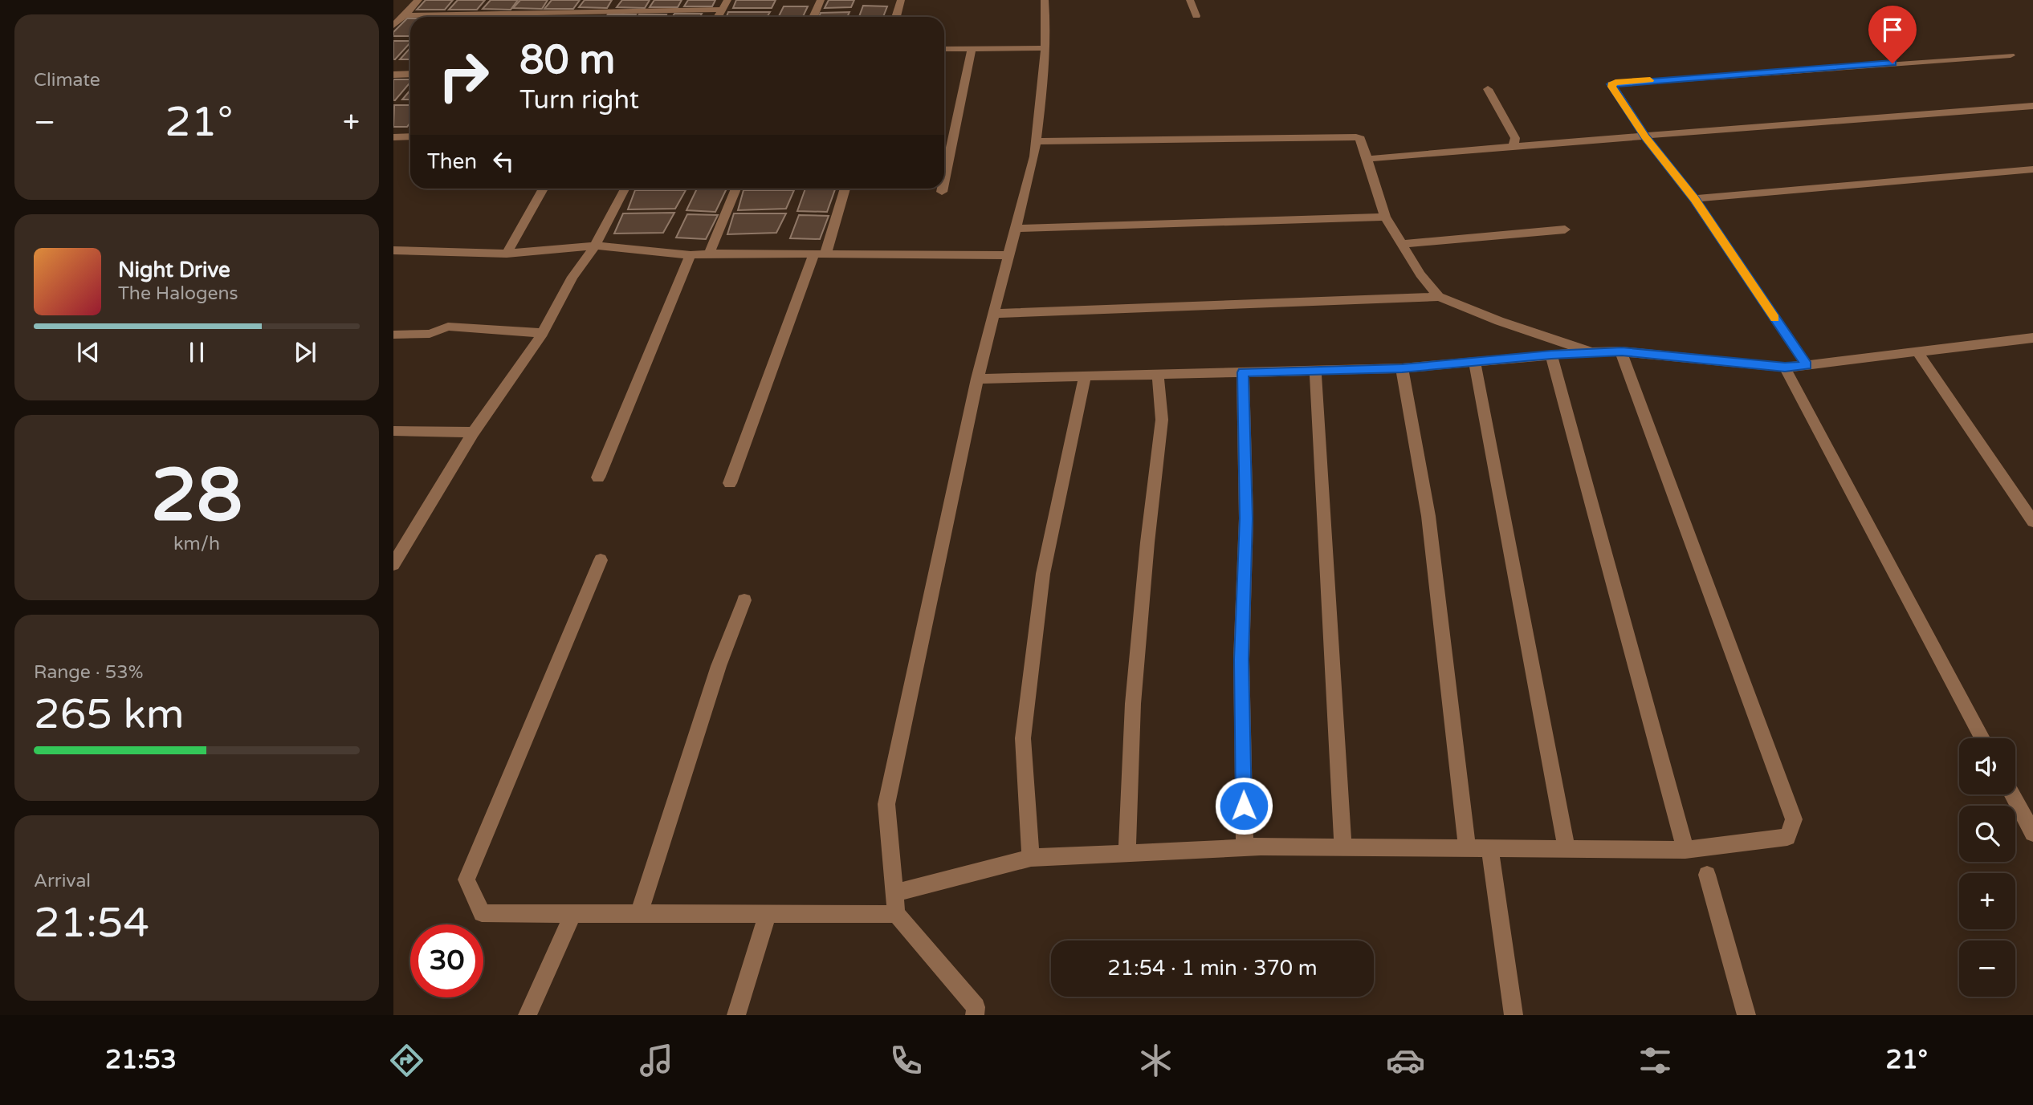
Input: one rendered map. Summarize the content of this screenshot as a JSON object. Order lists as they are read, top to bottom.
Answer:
{
  "page": {
    "tile": [
      "Climate",
      ["28", "km/h"],
      ["Range · 53%", "265 km"],
      ["Arrival", "21:54"]
    ],
    "turn": ["80 m", "Turn right"],
    "heat": ["−", "21°", "+"],
    "then": "Then",
    "song": ["Night Drive", "The Halogens"],
    "map_buttons": ["+", "−"],
    "limit": "30",
    "trip": "21:54 · 1 min · 370 m",
    "tabs": ["21:53", "21°"]
  }
}
